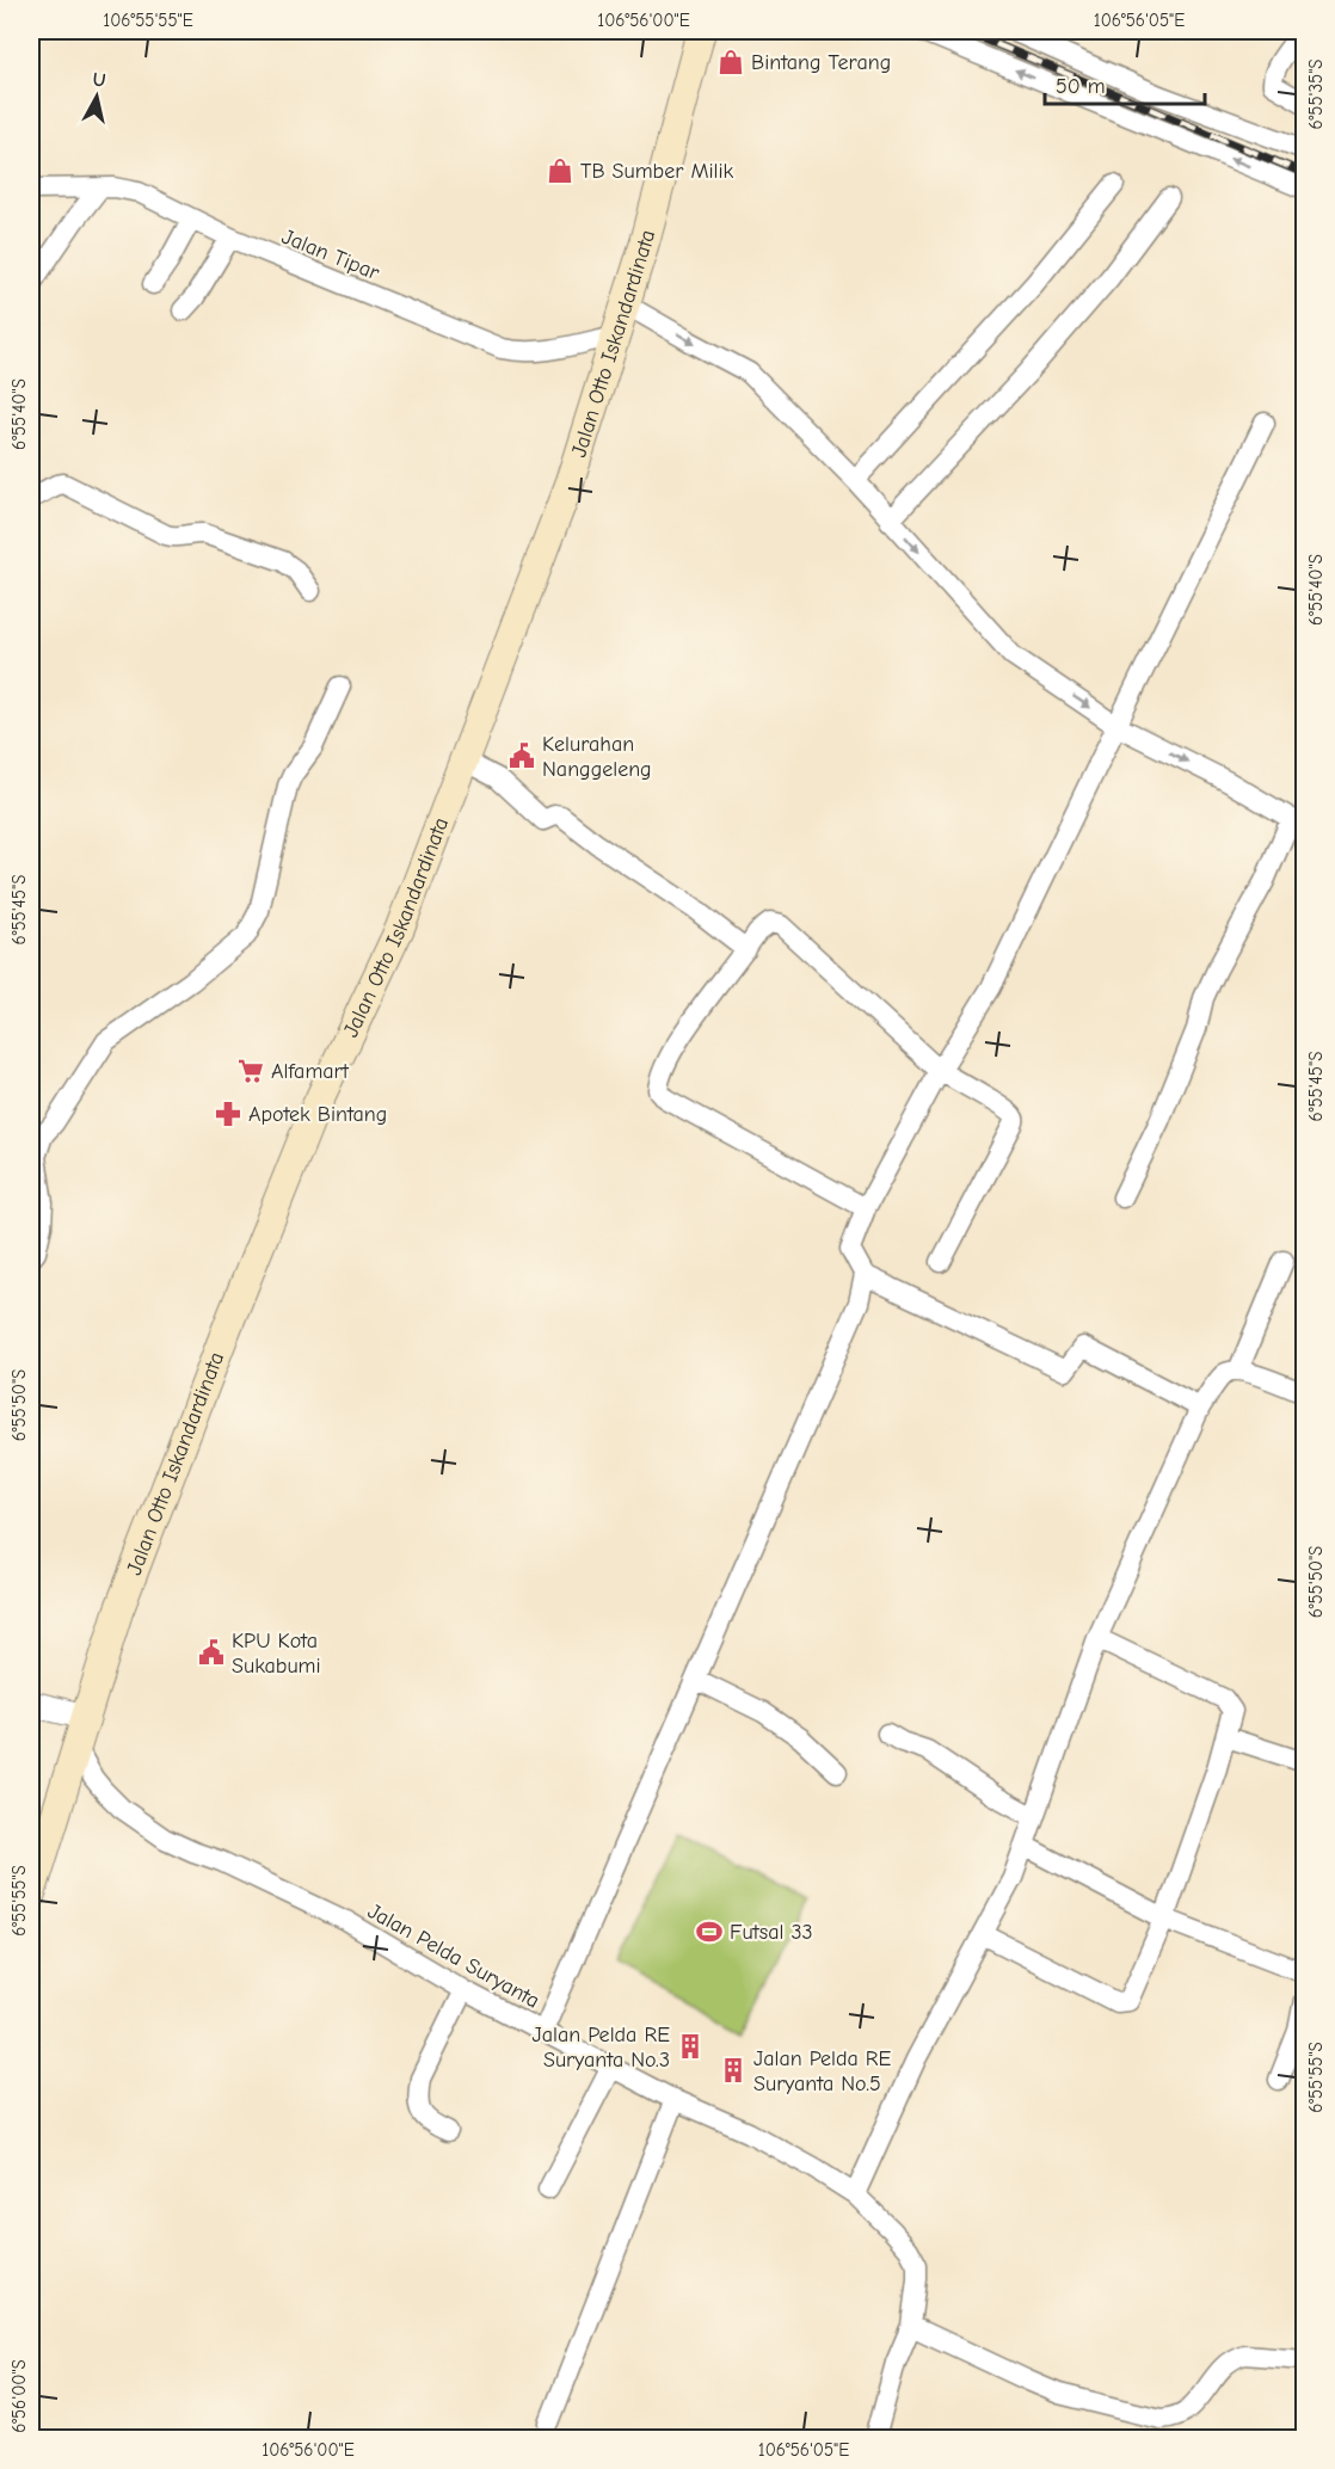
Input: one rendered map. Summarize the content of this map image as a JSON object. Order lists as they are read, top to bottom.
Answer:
{
  "streets": {
    "main road": ["Jalan Otto Iskandardinata"],
    "street": ["Jalan Tipar", "Jalan Pelda Suryanta"]
  },
  "crossings": [
    ["Jalan Tipar", "Jalan Otto Iskandardinata"],
    ["Jalan Otto Iskandardinata", "Jalan Pelda Suryanta"]
  ],
  "places": {
    "shop": ["Bintang Terang", "TB Sumber Milik"],
    "public building": ["Kelurahan Nanggeleng", "KPU Kota Sukabumi"],
    "supermarket": ["Alfamart"],
    "pharmacy": ["Apotek Bintang"],
    "sports": ["Futsal 33"],
    "building": ["Jalan Pelda RE Suryanta No.3", "Jalan Pelda RE Suryanta No.5"]
  },
  "scale_bar": "50 m",
  "north": "top",
  "coordinates": [
    "106°55'55\"E",
    "106°56'00\"E",
    "106°56'05\"E",
    "6°55'35\"S",
    "6°55'40\"S",
    "6°55'45\"S",
    "6°55'50\"S",
    "6°55'55\"S",
    "6°56'00\"S"
  ]
}
